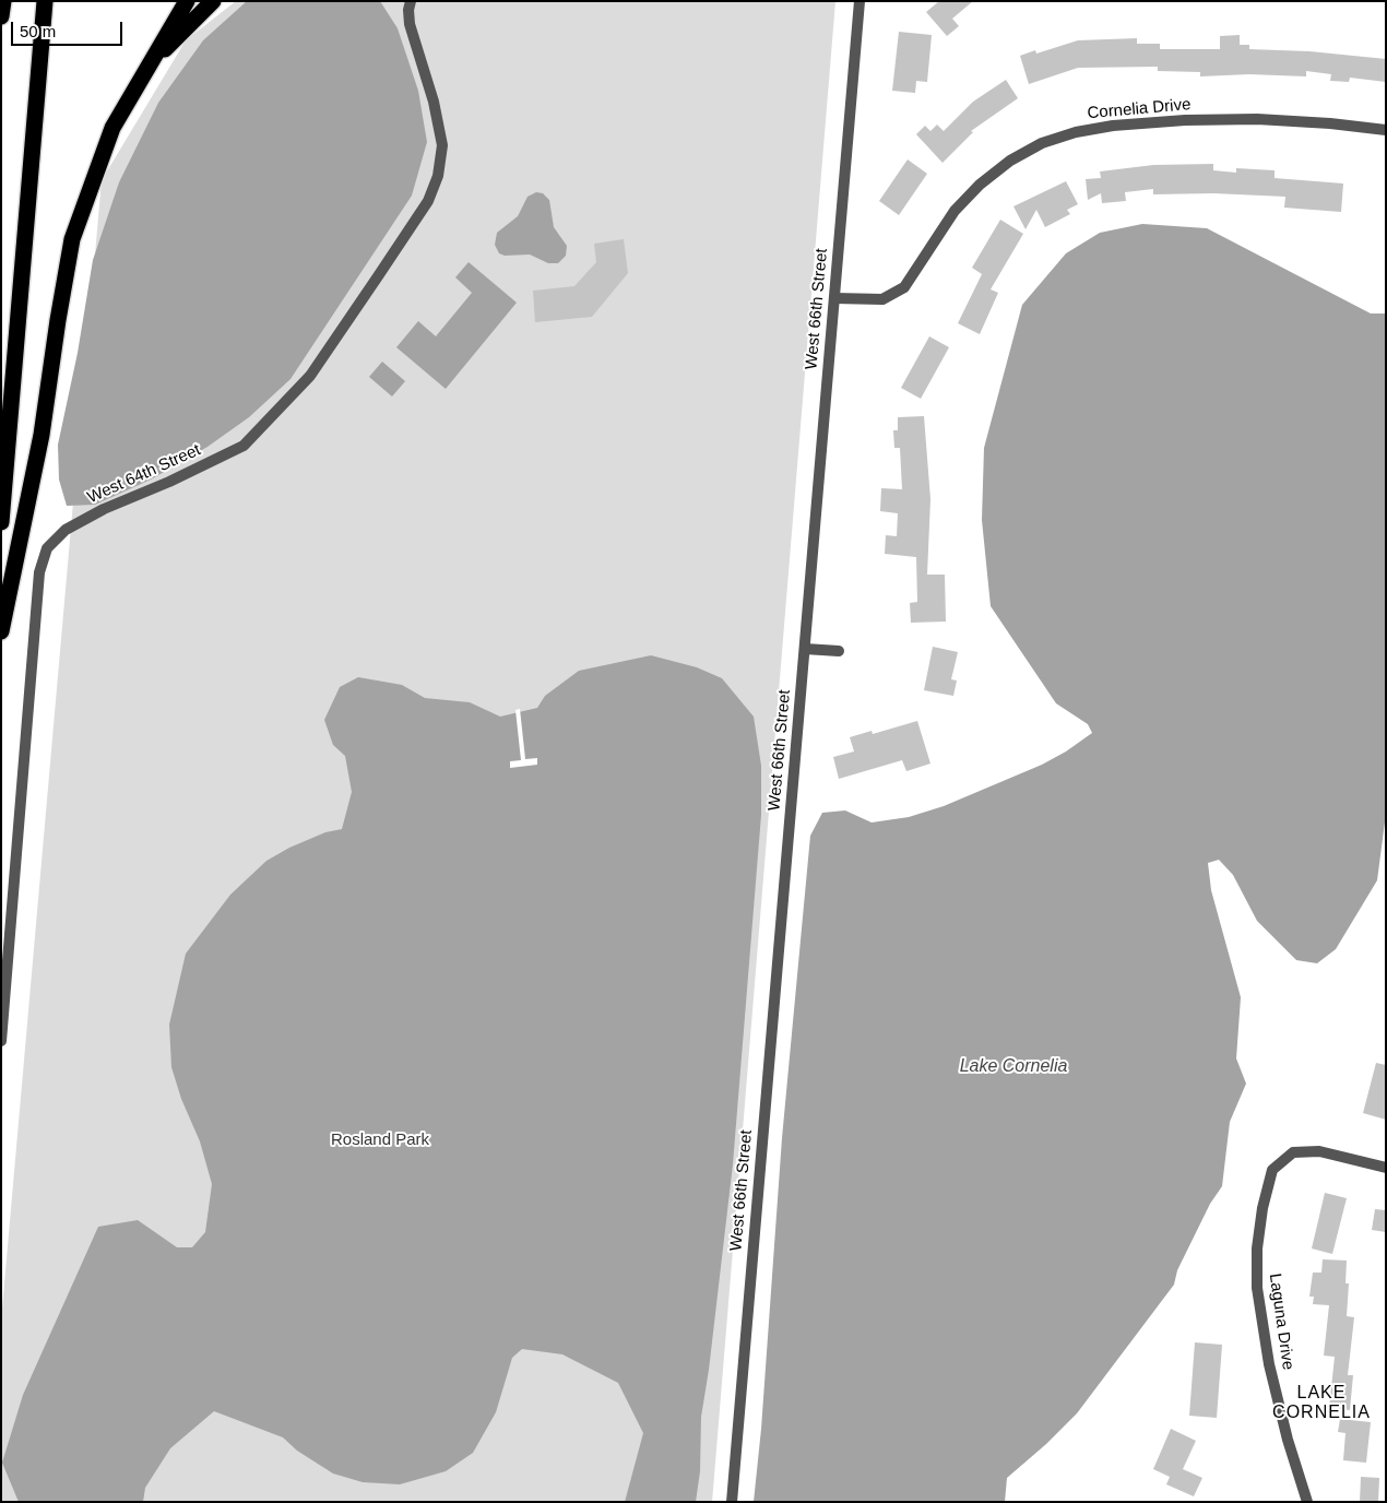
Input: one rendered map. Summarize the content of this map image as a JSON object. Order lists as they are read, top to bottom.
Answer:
{
  "streets": {
    "street": [
      "Cornelia Drive",
      "West 66th Street",
      "West 64th Street",
      "Laguna Drive"
    ]
  },
  "crossings": [
    ["Cornelia Drive", "West 66th Street"]
  ],
  "districts": ["LAKE CORNELIA"],
  "water": ["Lake Cornelia"],
  "parks": ["Rosland Park"],
  "scale_bar": "50 m"
}
